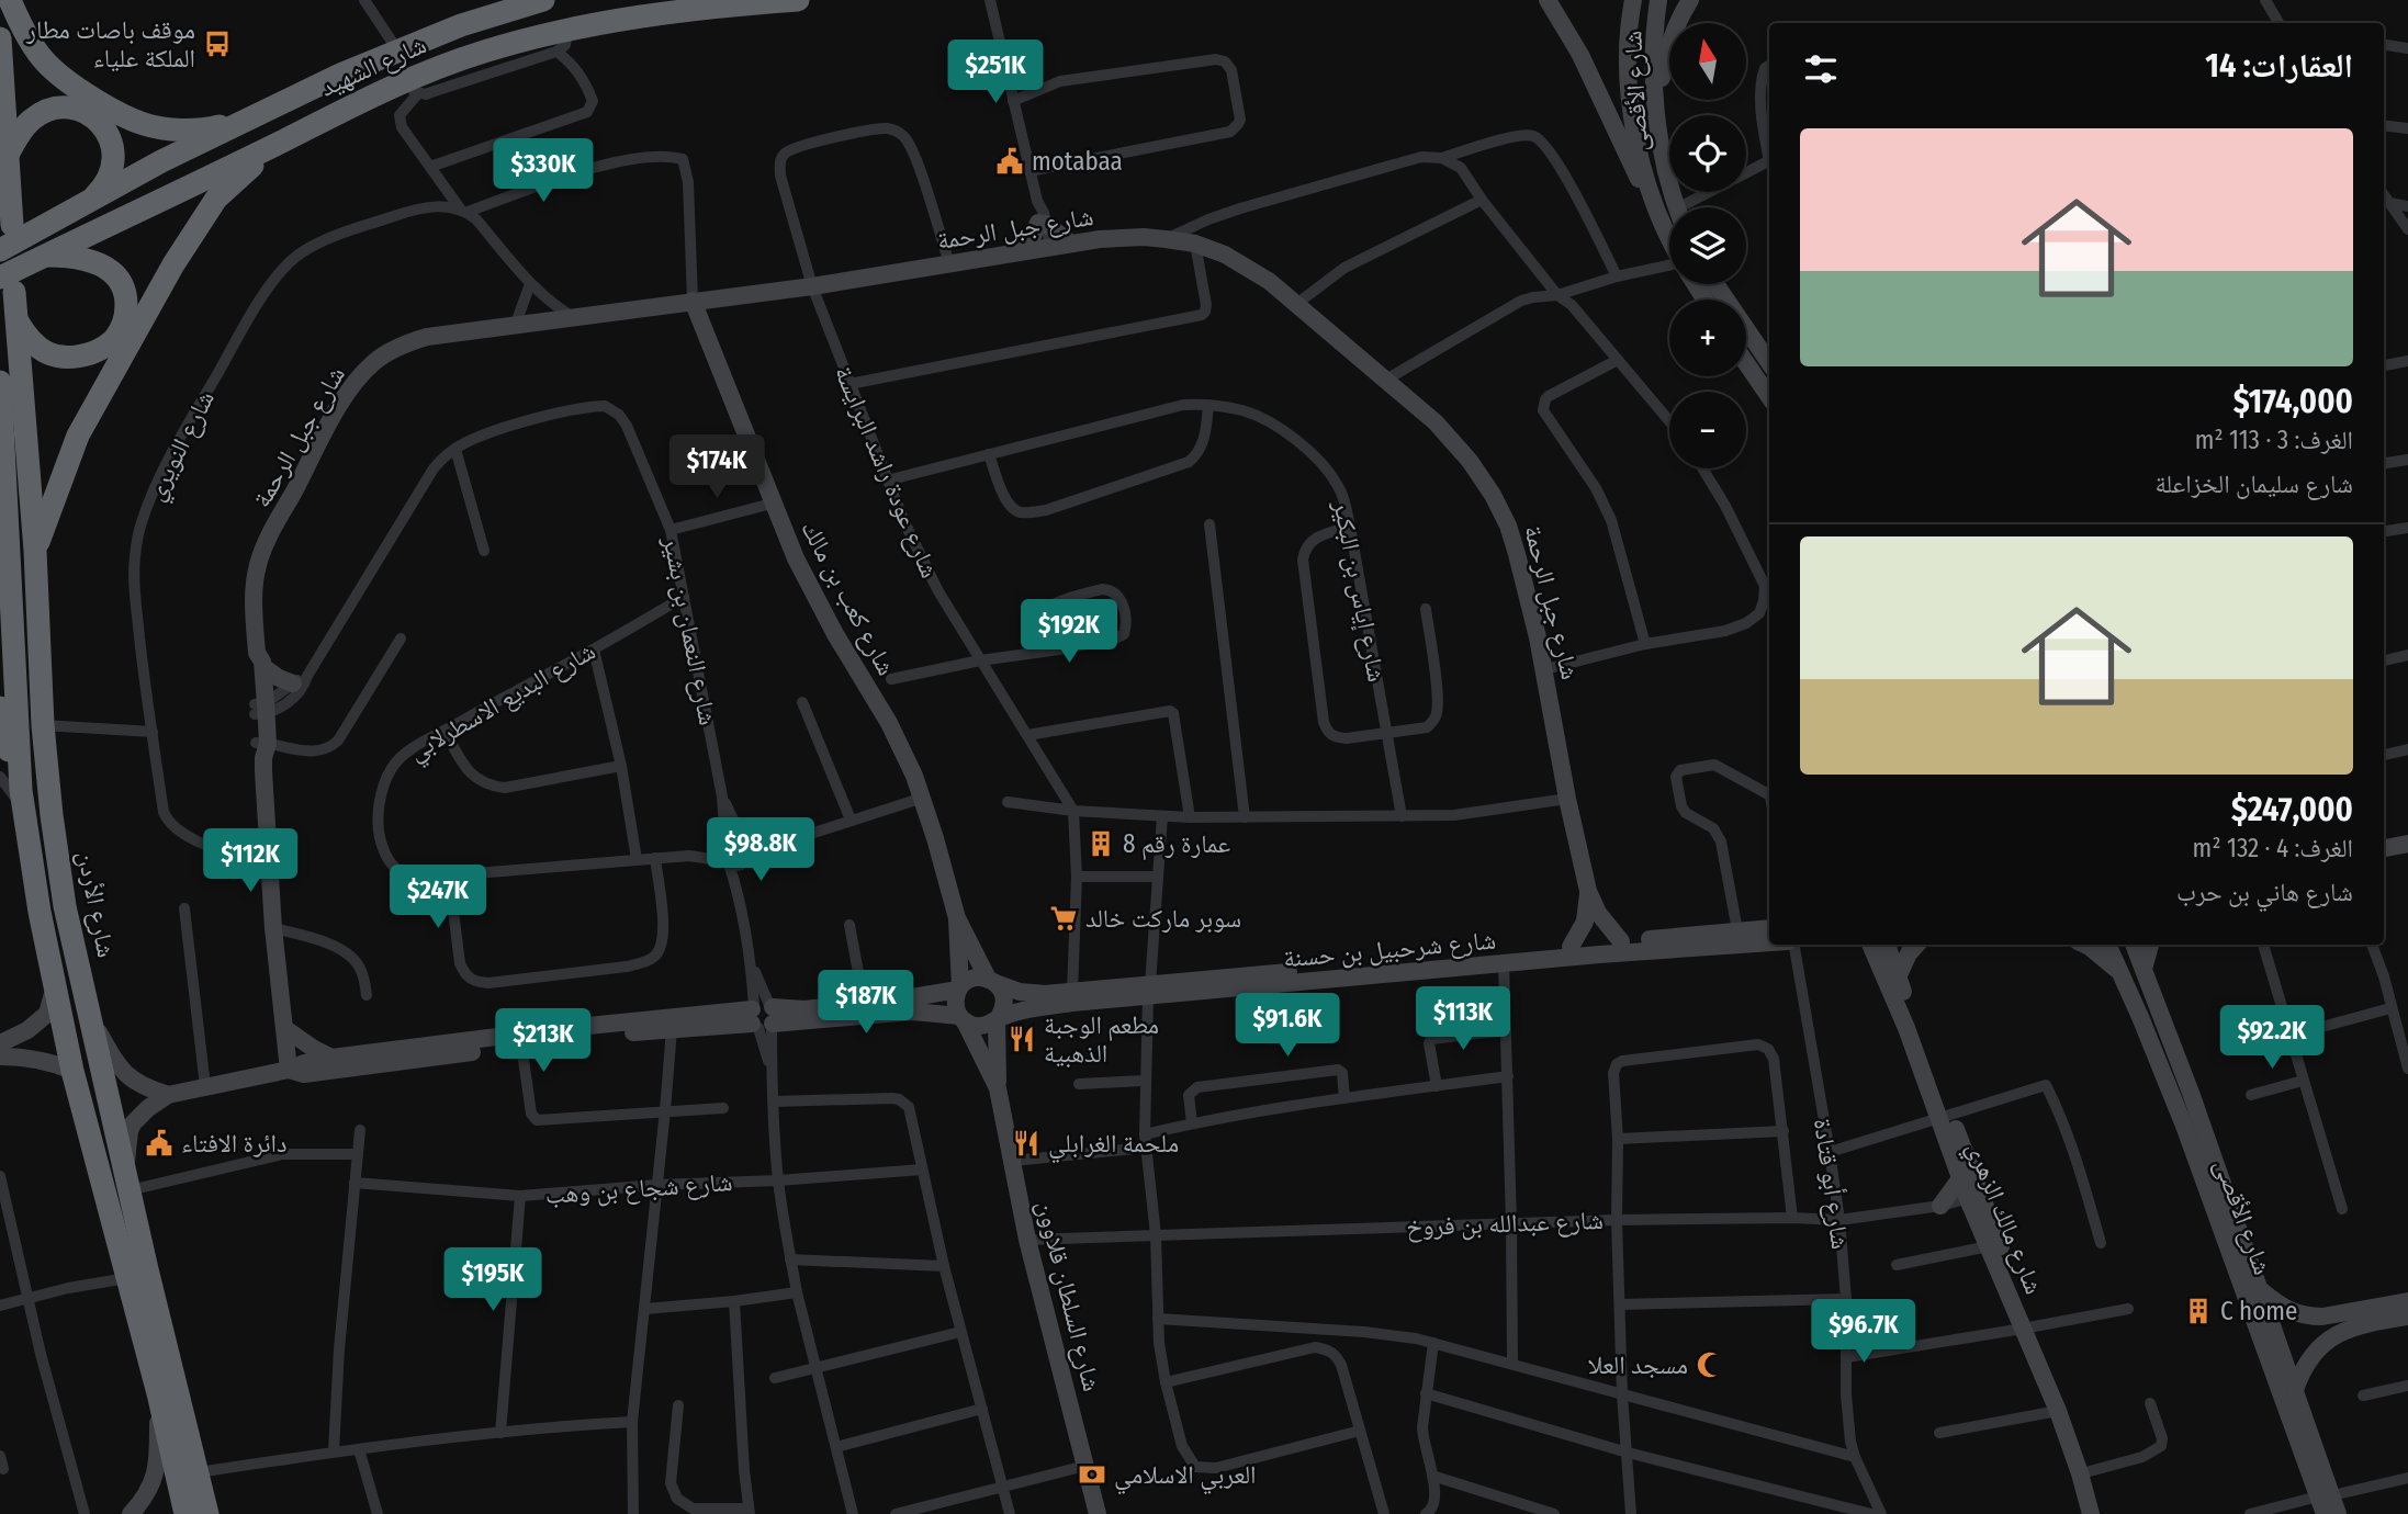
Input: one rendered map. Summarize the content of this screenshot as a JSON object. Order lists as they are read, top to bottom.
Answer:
{
  "streets": {
    "highway": ["شارع الشهيد", "شارع الأردن"],
    "street": [
      "شارع الأقصى",
      "شارع جبل الرحمة",
      "شارع النويري",
      "شارع عودة راشد البرايسة",
      "شارع إياس بن البكير",
      "شارع كعب بن مالك",
      "شارع النعمان بن بشير",
      "شارع البديع الاسطرلابي",
      "شارع شرحبيل بن حسنة",
      "شارع أبو قتادة",
      "شارع شجاع بن وهب",
      "شارع مالك الزهري",
      "شارع عبدالله بن فروخ",
      "شارع السلطان قلاوون"
    ]
  },
  "crossings": [
    ["شارع الشهيد", "شارع الأردن"],
    ["شارع جبل الرحمة", "شارع النويري"],
    ["شارع جبل الرحمة", "شارع عودة راشد البرايسة"],
    ["شارع جبل الرحمة", "شارع كعب بن مالك"],
    ["شارع جبل الرحمة", "شارع النعمان بن بشير"],
    ["شارع جبل الرحمة", "شارع شرحبيل بن حسنة"],
    ["شارع النويري", "شارع كعب بن مالك"],
    ["شارع عودة راشد البرايسة", "شارع إياس بن البكير"],
    ["شارع عودة راشد البرايسة", "شارع شرحبيل بن حسنة"],
    ["شارع كعب بن مالك", "شارع شرحبيل بن حسنة"],
    ["شارع كعب بن مالك", "شارع السلطان قلاوون"],
    ["شارع النعمان بن بشير", "شارع البديع الاسطرلابي"],
    ["شارع شرحبيل بن حسنة", "شارع السلطان قلاوون"],
    ["شارع أبو قتادة", "شارع عبدالله بن فروخ"],
    ["شارع مالك الزهري", "شارع عبدالله بن فروخ"],
    ["شارع عبدالله بن فروخ", "شارع السلطان قلاوون"]
  ],
  "places": {
    "bus stop": ["موقف باصات مطار الملكة علياء"],
    "public building": ["motabaa", "دائرة الافتاء"],
    "building": ["عمارة رقم 8", "C home"],
    "supermarket": ["سوبر ماركت خالد"],
    "restaurant": ["مطعم الوجبة الذهبية", "ملحمة الغرابلي"],
    "mosque": ["مسجد العلا"],
    "bank": ["العربي الاسلامي"]
  },
  "north": "top",
  "page": {
    "map_buttons": ["+", "−"],
    "heading": "العقارات: 14",
    "price": [
      "$251K",
      "$330K",
      "$174K",
      "$192K",
      "$98.8K",
      "$112K",
      "$247K",
      "$187K",
      "$113K",
      "$91.6K",
      "$92.2K",
      "$213K",
      "$195K",
      "$96.7K"
    ],
    "list": [
      {
        "name": "$174,000",
        "note": "الغرف: 3 · 113 m² · شارع سليمان الخزاعلة"
      },
      {
        "name": "$247,000",
        "note": "الغرف: 4 · 132 m² · شارع هاني بن حرب"
      }
    ]
  }
}
